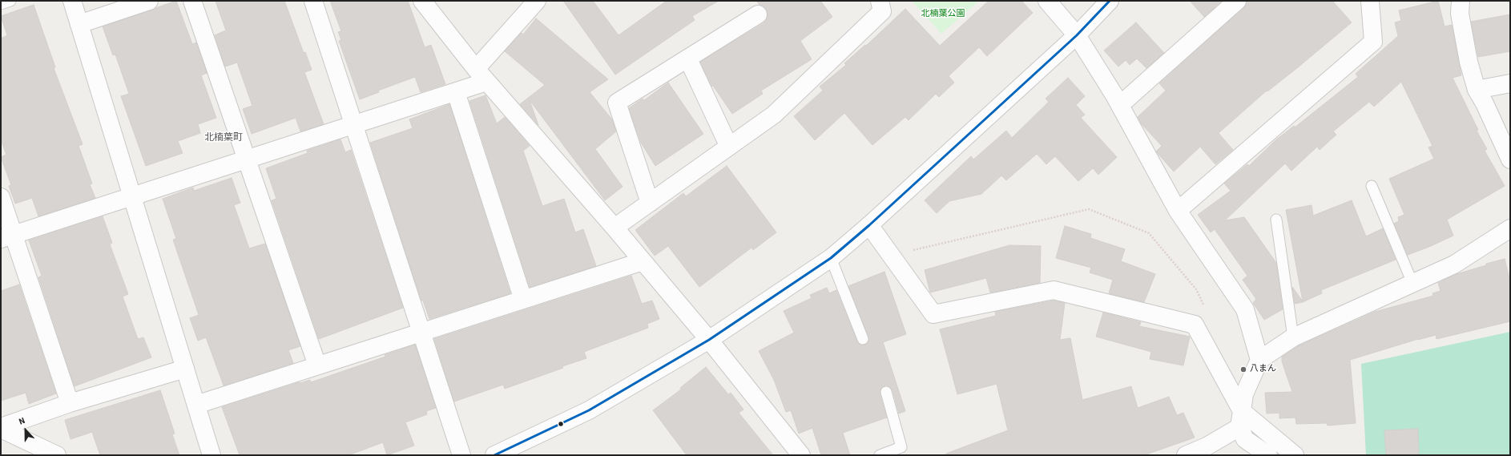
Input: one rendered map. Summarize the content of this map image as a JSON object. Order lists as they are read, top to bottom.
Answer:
{
  "districts": ["北楠葉町"],
  "parks": ["北楠葉公園"],
  "places": ["八まん"],
  "north": "top"
}
